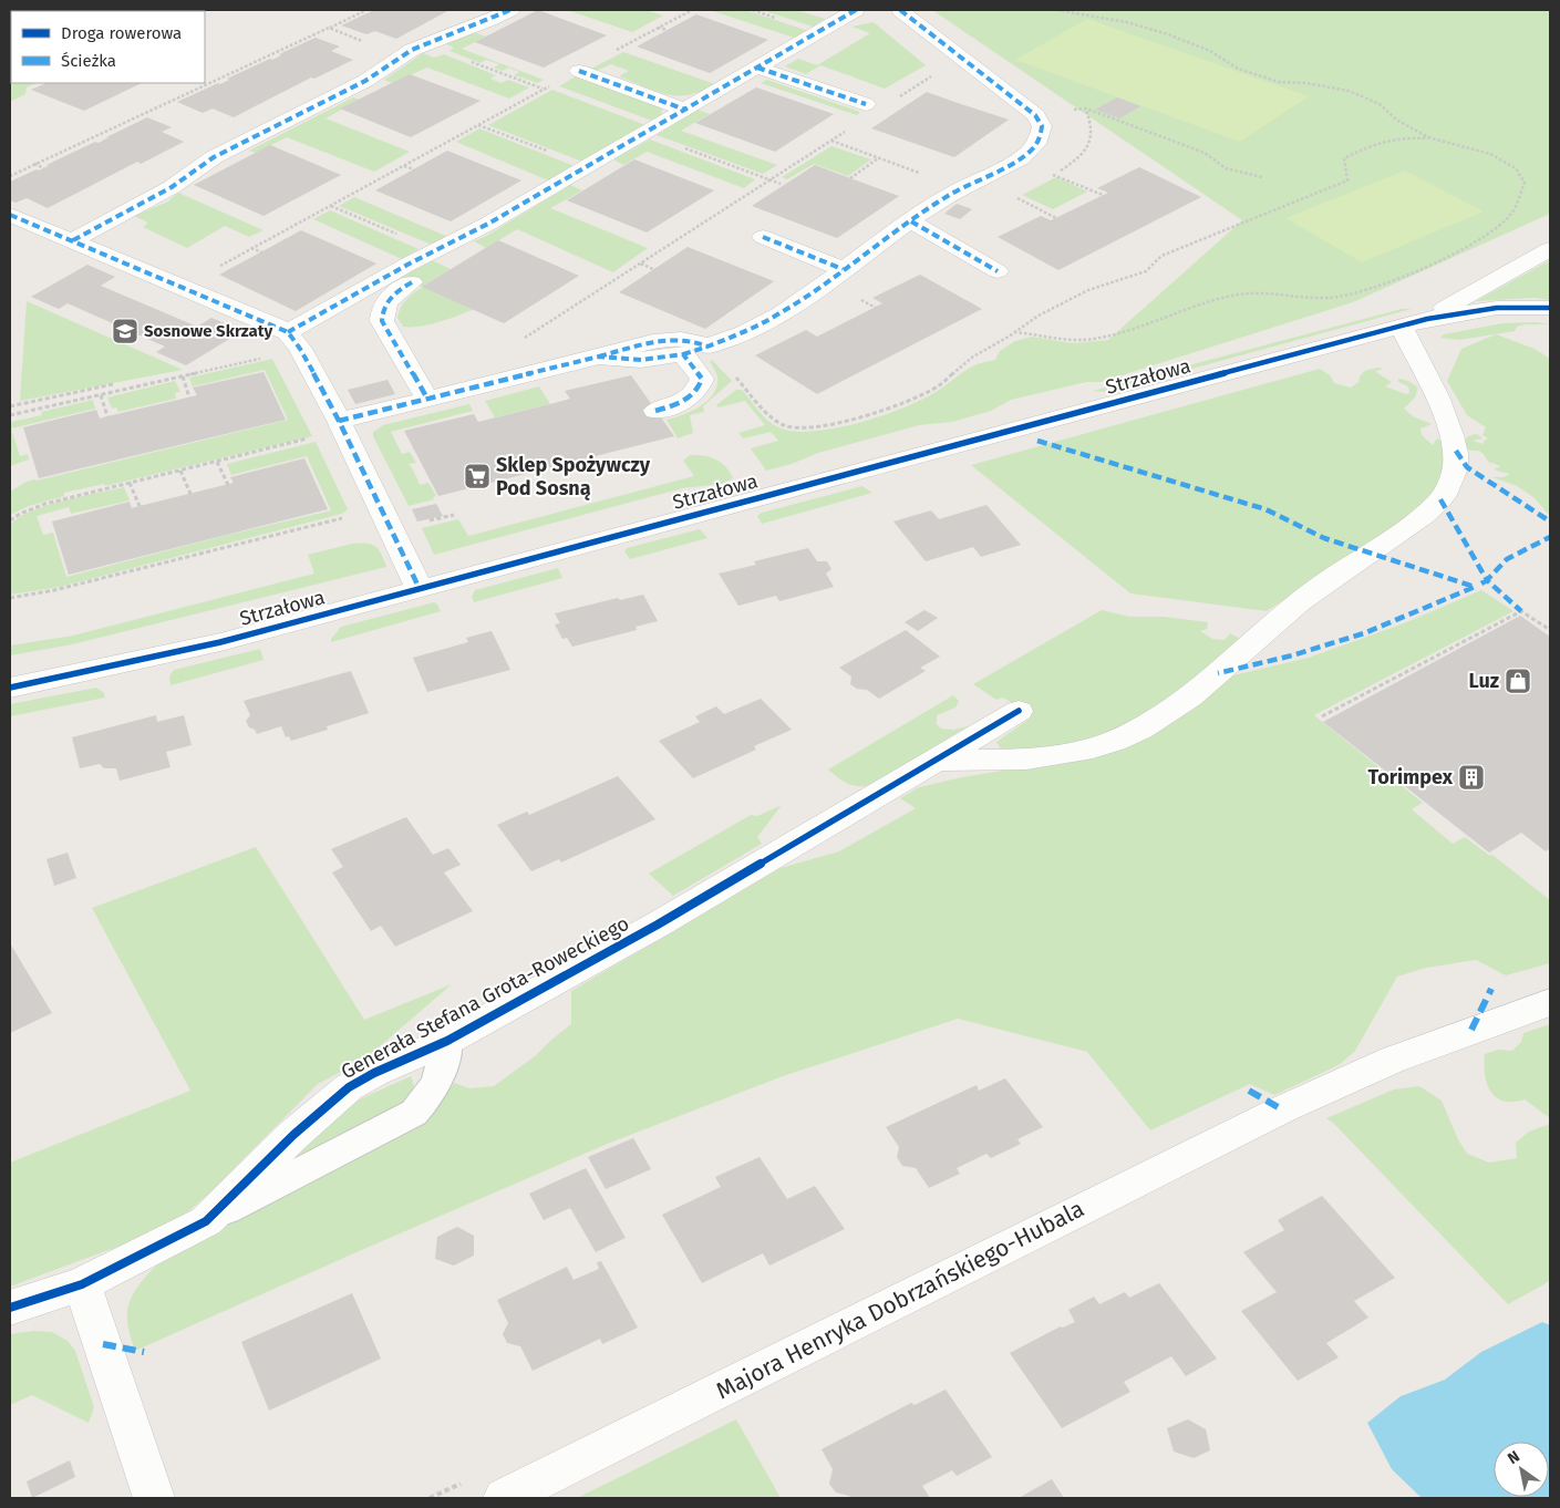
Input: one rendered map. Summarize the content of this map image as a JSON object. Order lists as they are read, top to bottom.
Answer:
{
  "streets": {
    "street": ["Strzałowa", "Generała Stefana Grota-Roweckiego", "Majora Henryka Dobrzańskiego-Hubala"]
  },
  "places": {
    "school or university": ["Sosnowe Skrzaty"],
    "supermarket": ["Sklep Spożywczy Pod Sosną"],
    "shop": ["Luz"],
    "building": ["Torimpex"]
  },
  "legend": ["Droga rowerowa", "Ścieżka"],
  "north": "top left"
}
